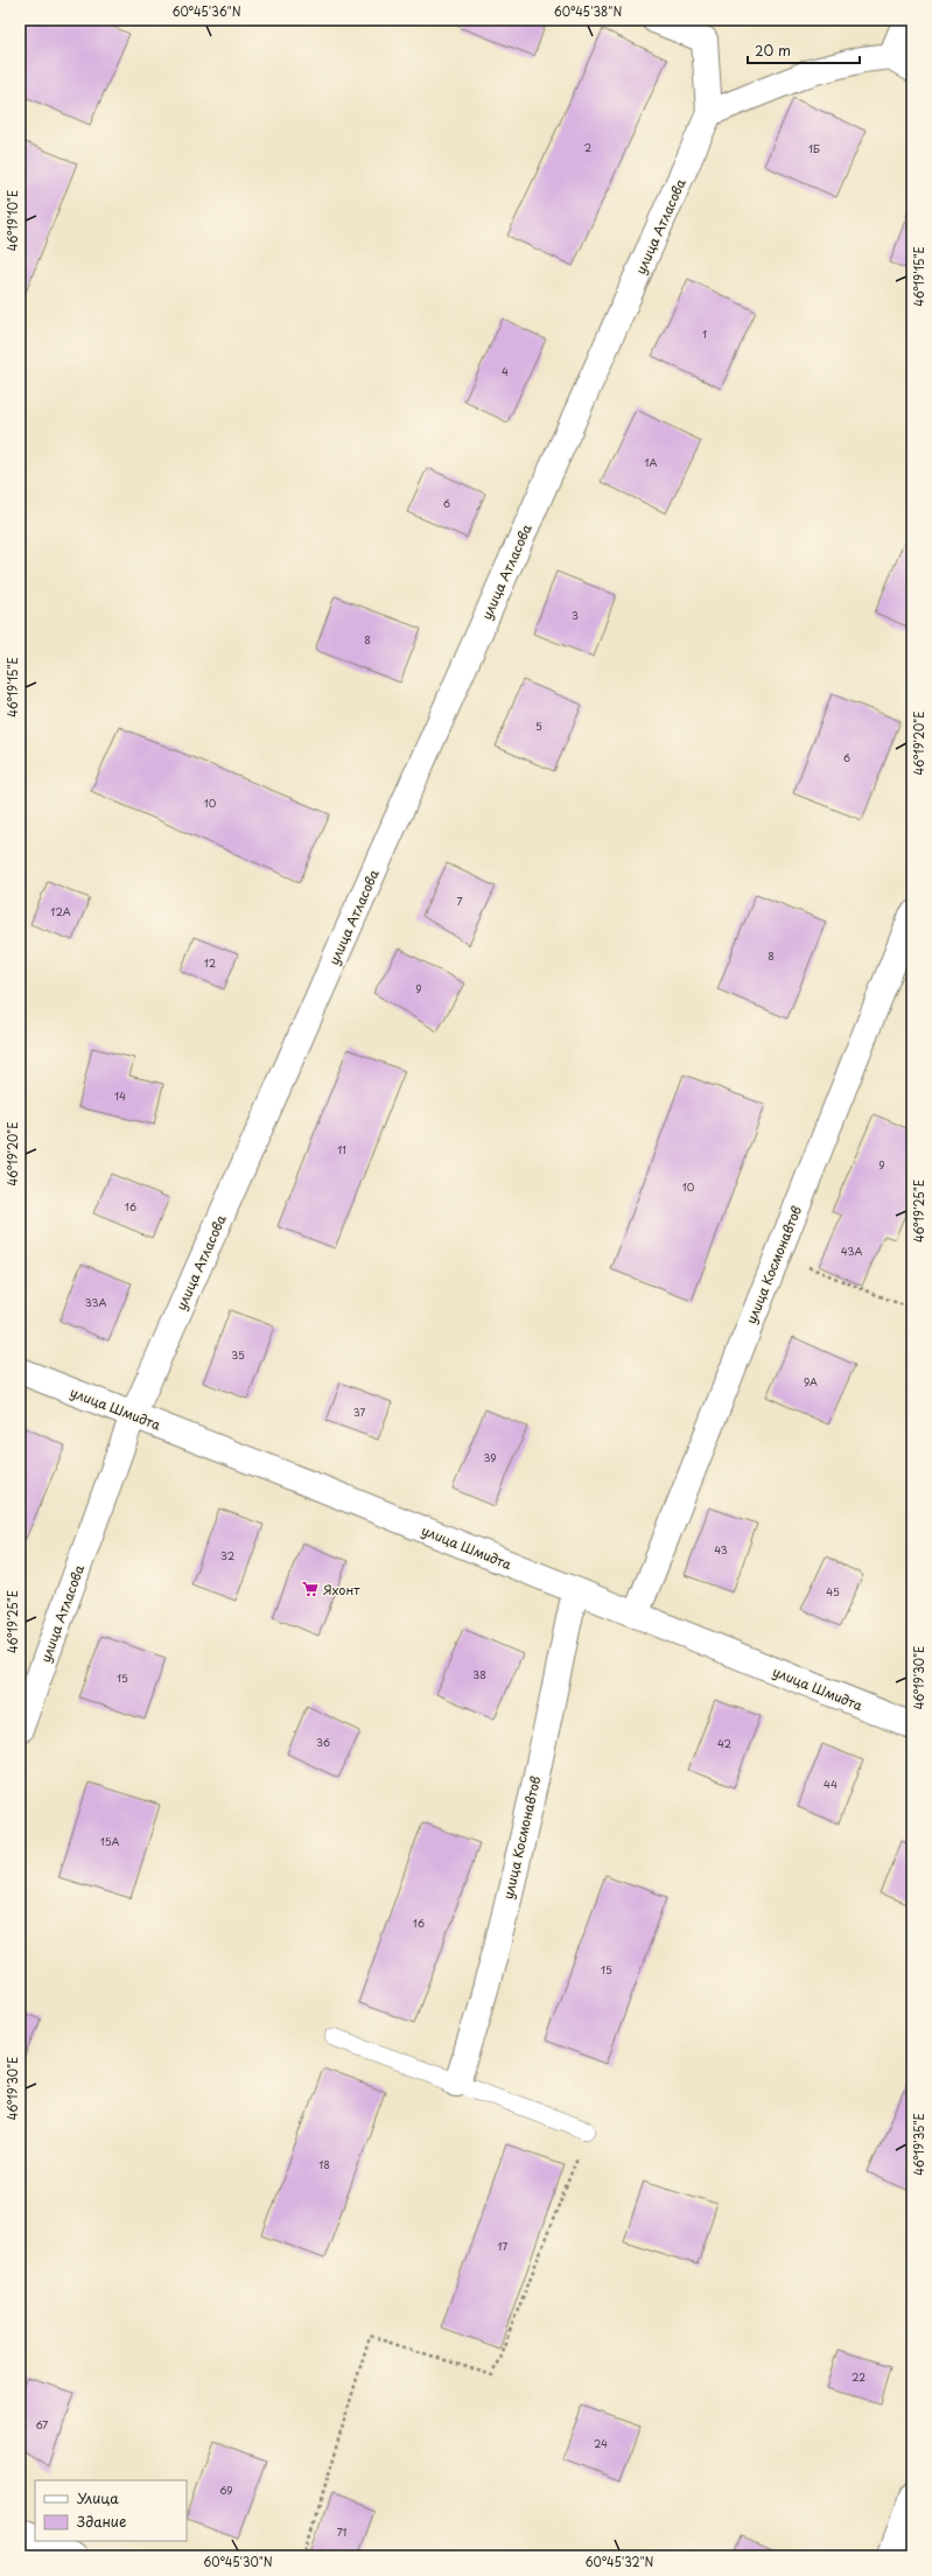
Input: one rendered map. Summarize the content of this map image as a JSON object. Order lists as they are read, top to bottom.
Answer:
{
  "streets": {
    "street": ["улица Атласова", "улица Космонавтов", "улица Шмидта"]
  },
  "crossings": [
    ["улица Атласова", "улица Шмидта"],
    ["улица Космонавтов", "улица Шмидта"]
  ],
  "places": {
    "supermarket": ["Яхонт"]
  },
  "house_numbers": [
    "2",
    "1Б",
    "1",
    "4",
    "1А",
    "6",
    "3",
    "8",
    "5",
    "6",
    "10",
    "7",
    "12А",
    "8",
    "12",
    "9",
    "14",
    "11",
    "9",
    "10",
    "16",
    "43А",
    "33А",
    "35",
    "9А",
    "37",
    "39",
    "43",
    "32",
    "45",
    "38",
    "15",
    "36",
    "42",
    "44",
    "15А",
    "16",
    "15",
    "18",
    "17",
    "22",
    "67",
    "24",
    "69",
    "71"
  ],
  "legend": ["Улица", "Здание"],
  "scale_bar": "20 m",
  "coordinates": [
    "60°45'36\"N",
    "60°45'38\"N",
    "46°19'10\"E",
    "46°19'15\"E",
    "46°19'20\"E",
    "46°19'25\"E",
    "46°19'30\"E",
    "46°19'35\"E",
    "60°45'30\"N",
    "60°45'32\"N"
  ]
}
